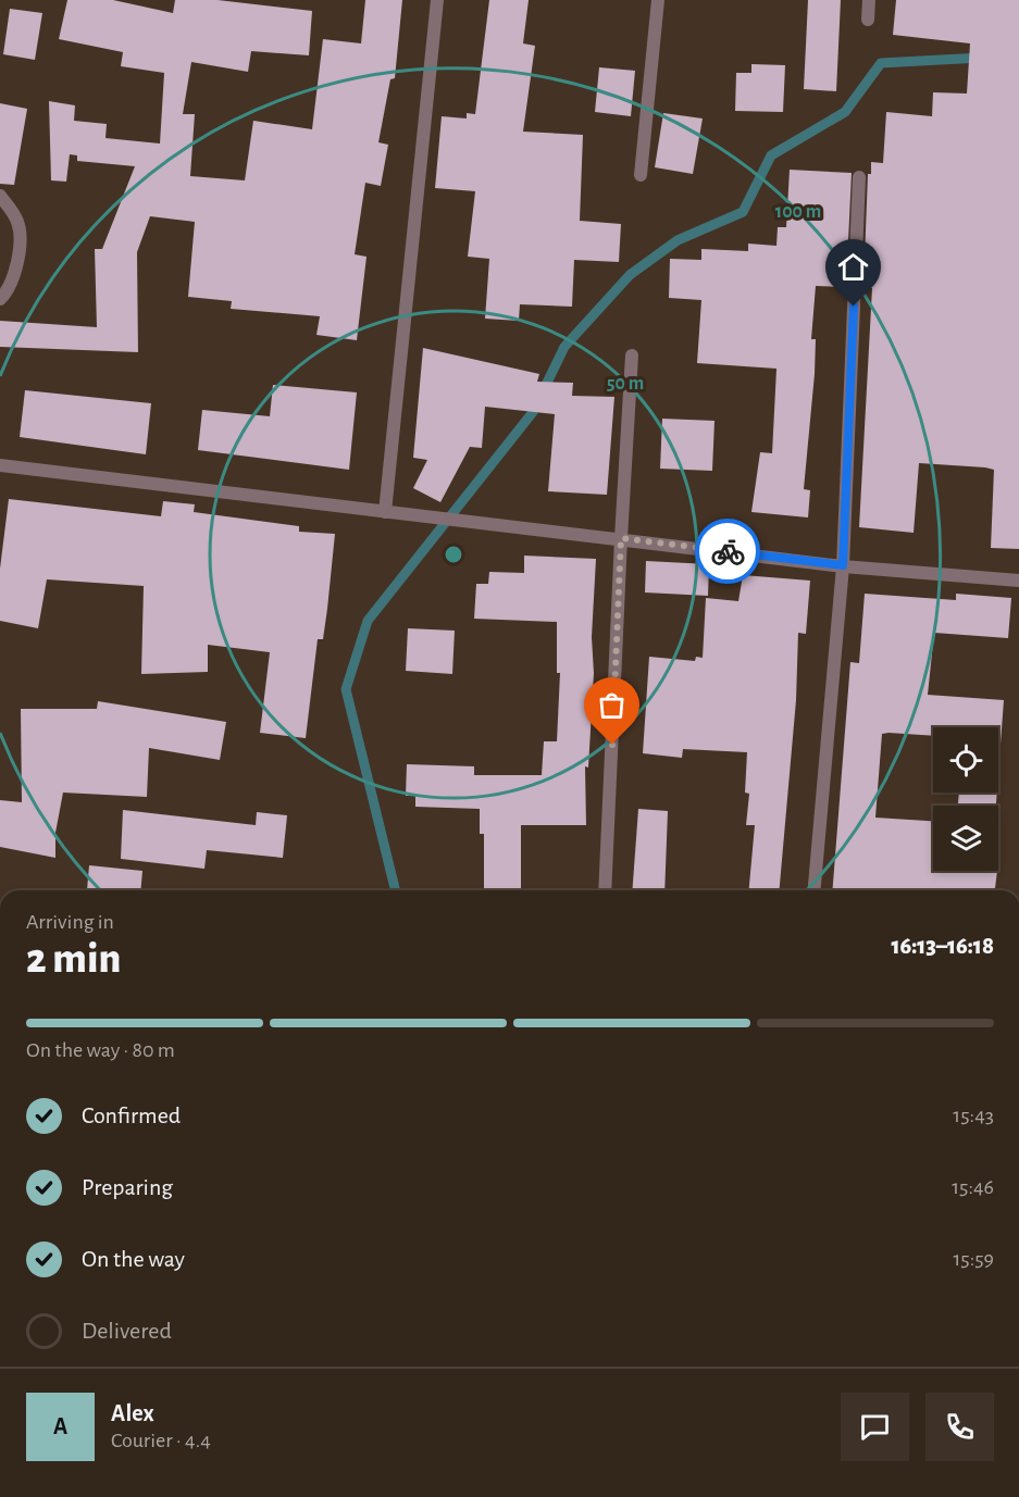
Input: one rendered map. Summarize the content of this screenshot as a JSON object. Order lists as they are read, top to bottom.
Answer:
{
  "page": {
    "heading": ["2 min", "Arriving in", "16:13–16:18"],
    "panel": ["Alex", "Courier · 4.4"],
    "bar": "On the way · 80 m",
    "list": [
      ["Confirmed", "15:43"],
      ["Preparing", "15:46"],
      ["On the way", "15:59"],
      "Delivered"
    ],
    "round": "A"
  },
  "rings": ["100 m", "50 m"]
}
